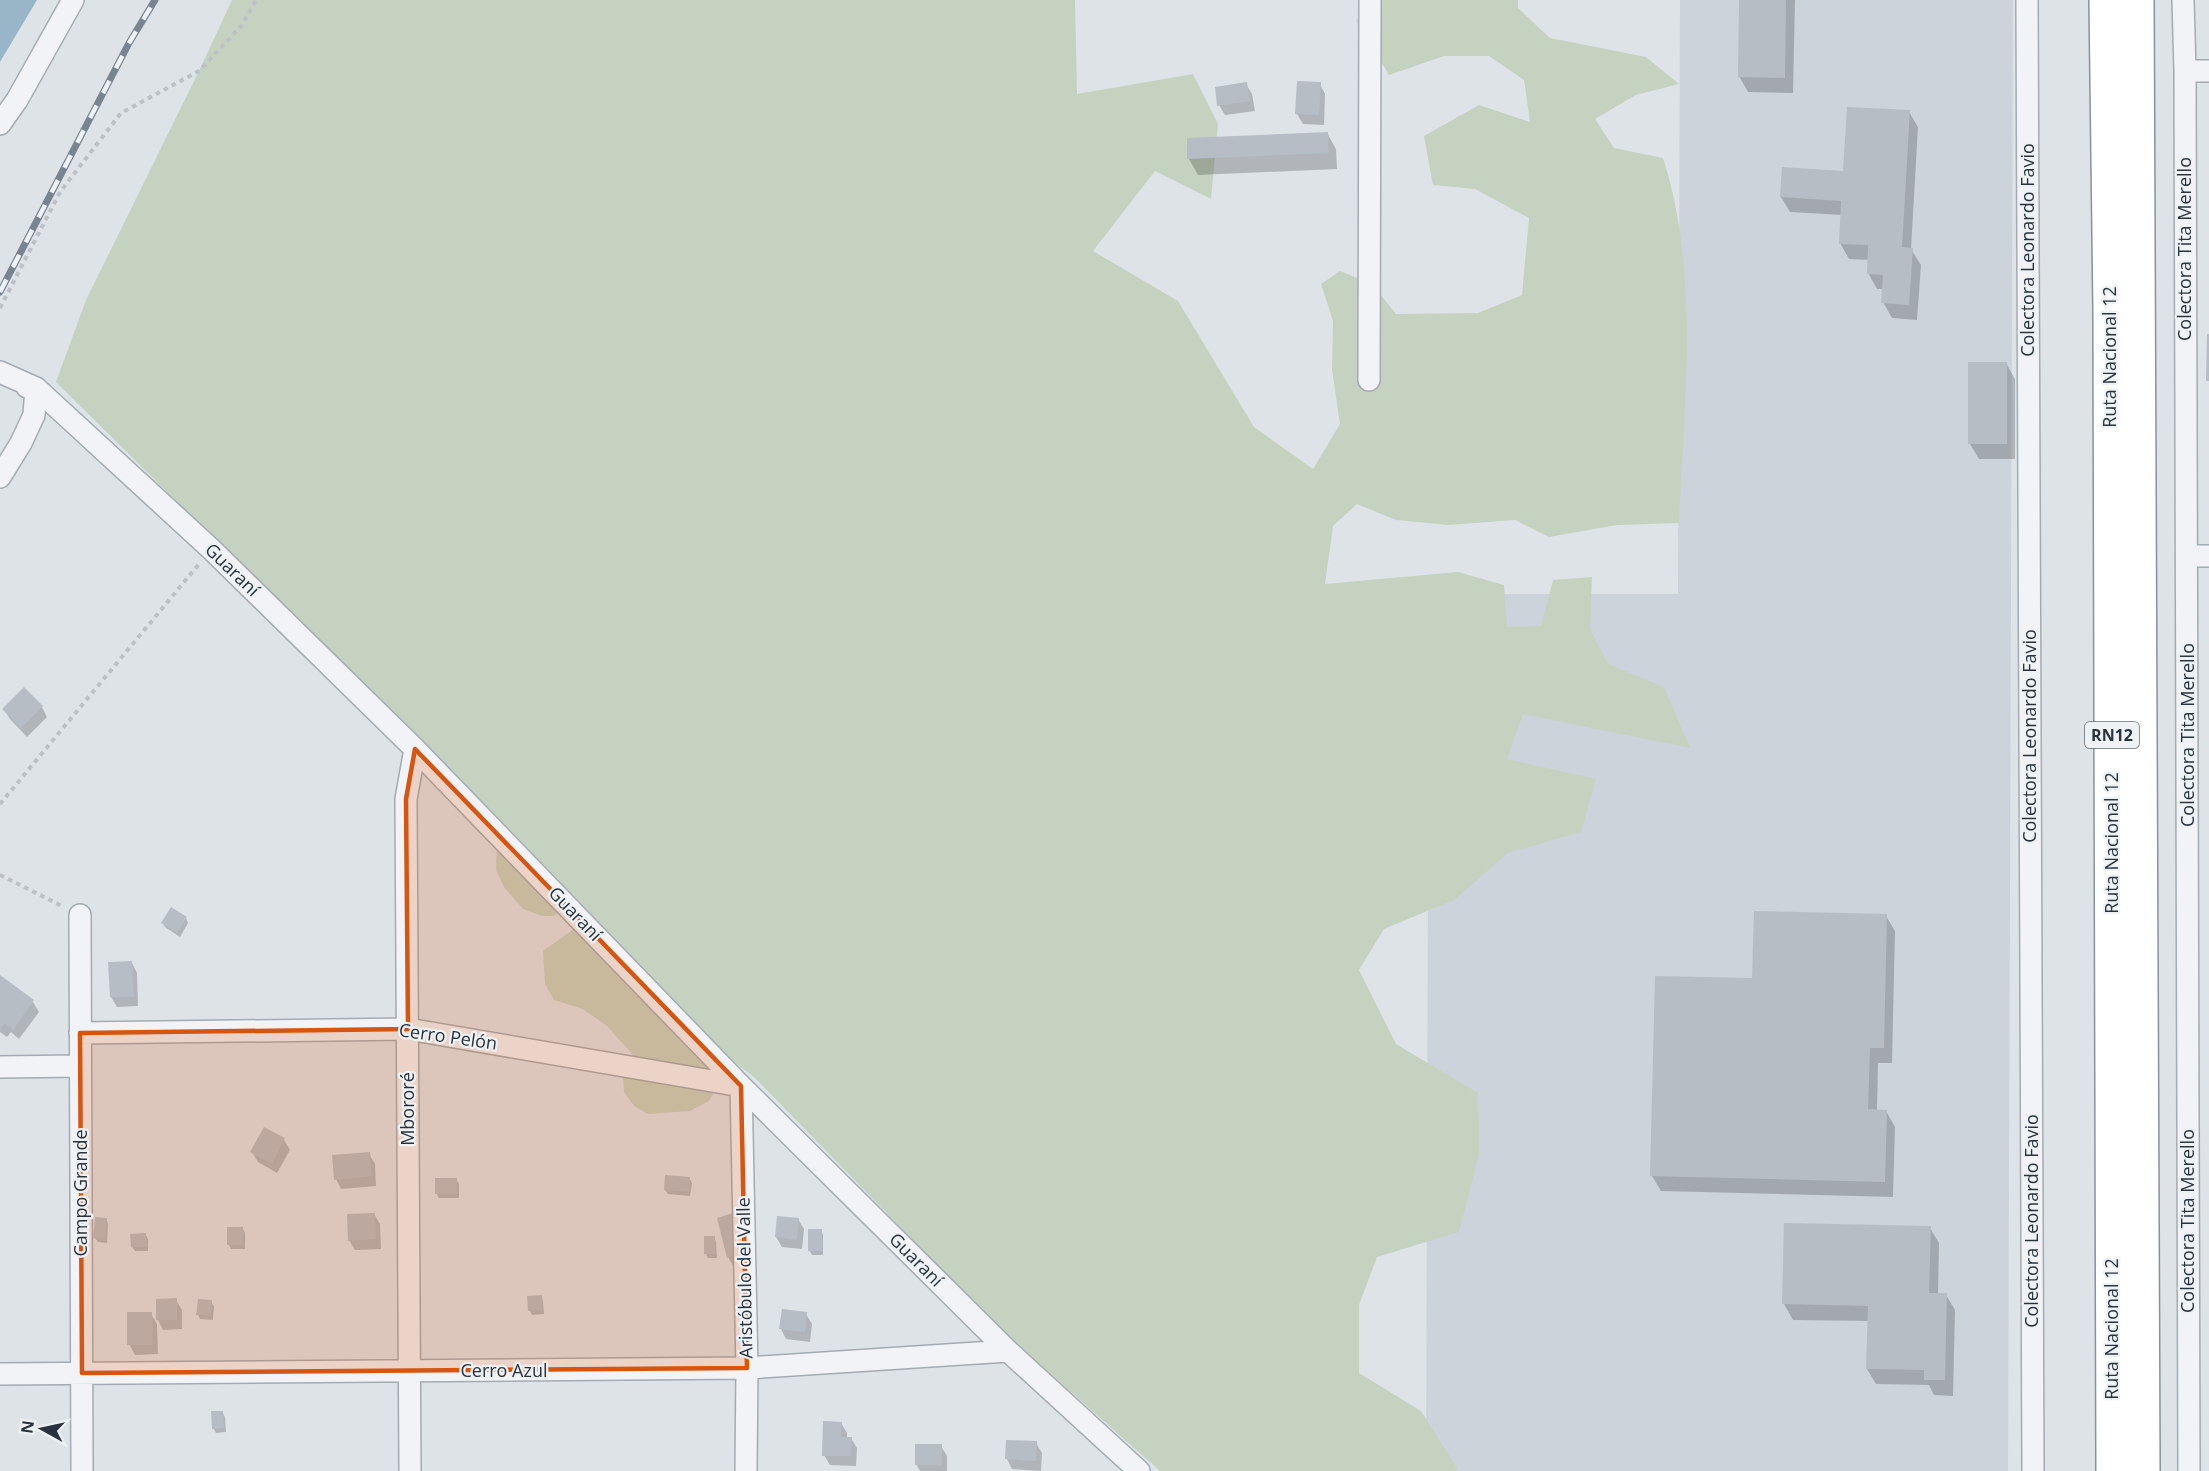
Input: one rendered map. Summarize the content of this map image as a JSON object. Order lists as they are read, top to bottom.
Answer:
{
  "streets": {
    "highway": ["Ruta Nacional 12", "RN12"],
    "street": [
      "Colectora Tita Merello",
      "Colectora Leonardo Favio",
      "Guaraní",
      "Cerro Pelón",
      "Mbororé",
      "Campo Grande",
      "Aristóbulo del Valle",
      "Cerro Azul"
    ]
  },
  "crossings": [
    ["Guaraní", "Cerro Pelón"],
    ["Guaraní", "Mbororé"],
    ["Guaraní", "Aristóbulo del Valle"],
    ["Guaraní", "Cerro Azul"],
    ["Cerro Pelón", "Mbororé"],
    ["Cerro Pelón", "Campo Grande"],
    ["Cerro Pelón", "Aristóbulo del Valle"],
    ["Mbororé", "Cerro Azul"],
    ["Campo Grande", "Cerro Azul"],
    ["Aristóbulo del Valle", "Cerro Azul"]
  ],
  "north": "left"
}
